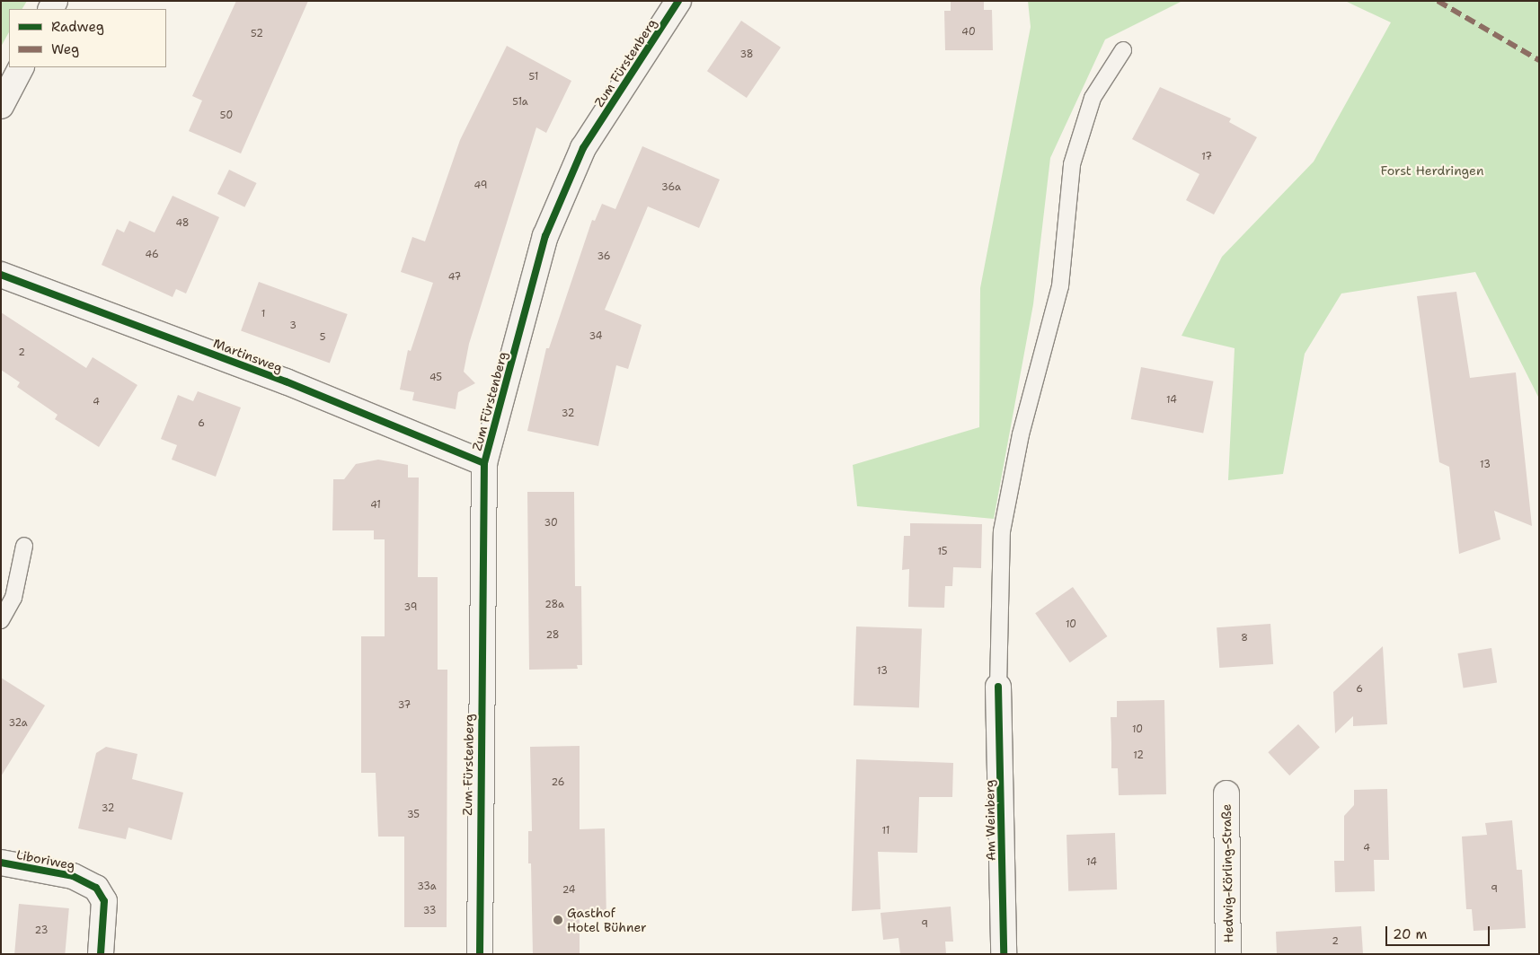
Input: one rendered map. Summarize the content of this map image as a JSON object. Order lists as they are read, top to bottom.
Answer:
{
  "streets": {
    "street": [
      "Zum Fürstenberg",
      "Martinsweg",
      "Am Weinberg",
      "Liboriweg",
      "Hedwig-Körling-Straße"
    ]
  },
  "crossings": [
    ["Zum Fürstenberg", "Martinsweg"]
  ],
  "parks": ["Forst Herdringen"],
  "places": ["Gasthof Hotel Bühner"],
  "house_numbers": [
    "40",
    "52",
    "38",
    "51",
    "51a",
    "50",
    "17",
    "49",
    "36a",
    "48",
    "46",
    "36",
    "47",
    "1",
    "3",
    "34",
    "5",
    "2",
    "45",
    "14",
    "4",
    "32",
    "6",
    "13",
    "41",
    "30",
    "15",
    "28a",
    "39",
    "10",
    "28",
    "8",
    "13",
    "6",
    "37",
    "32a",
    "10",
    "12",
    "26",
    "32",
    "35",
    "11",
    "4",
    "14",
    "33a",
    "9",
    "24",
    "33",
    "9",
    "23",
    "2"
  ],
  "legend": ["Radweg", "Weg"],
  "scale_bar": "20 m"
}
